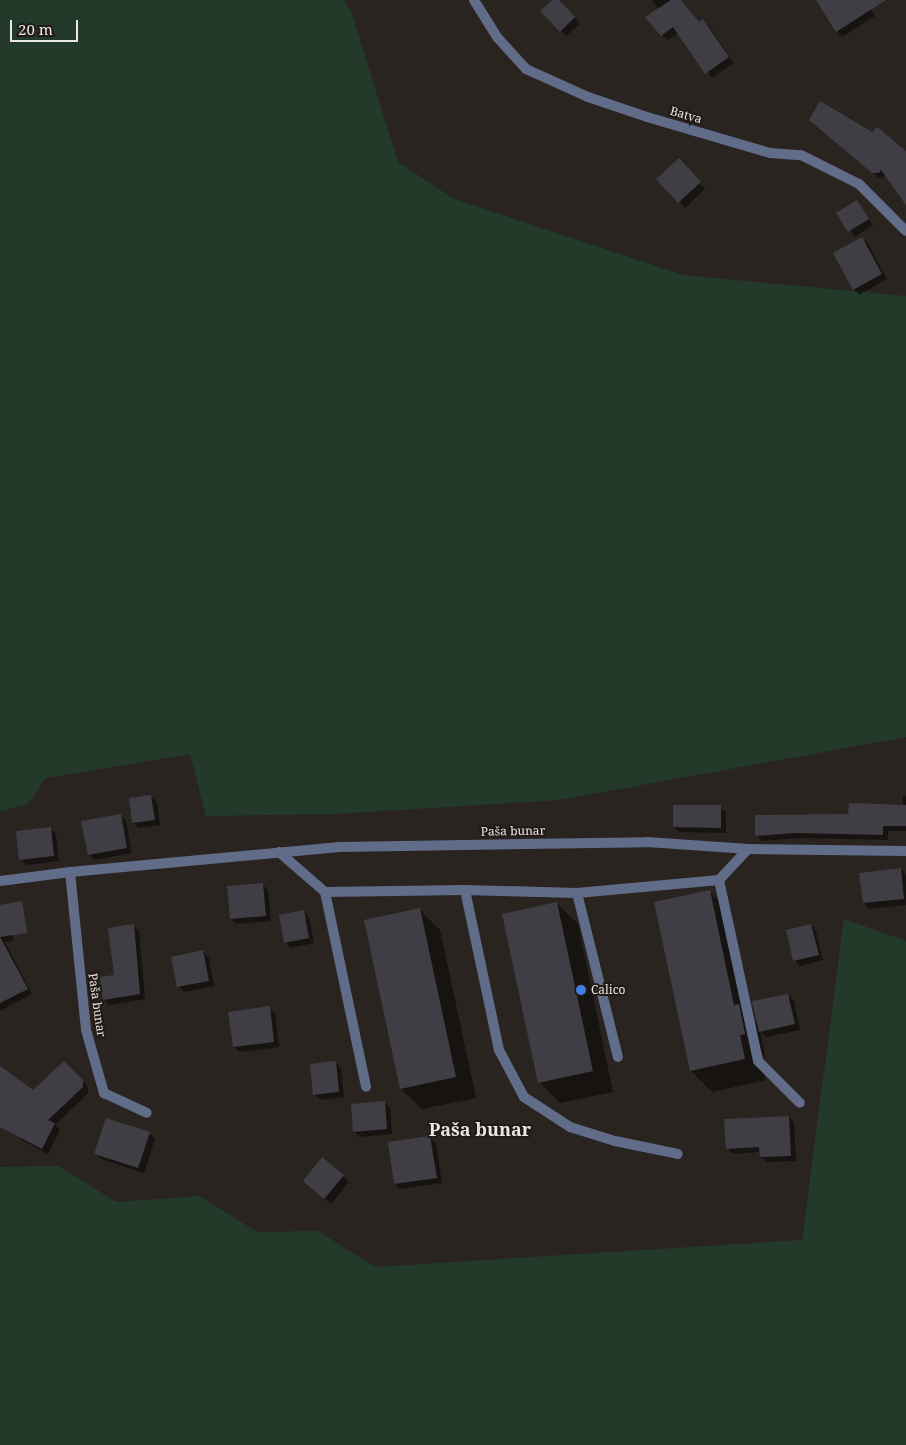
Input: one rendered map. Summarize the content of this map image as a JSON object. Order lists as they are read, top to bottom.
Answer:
{
  "streets": {
    "street": ["Batva", "Paša bunar"]
  },
  "districts": ["Paša bunar"],
  "places": ["Calico"],
  "scale_bar": "20 m"
}
